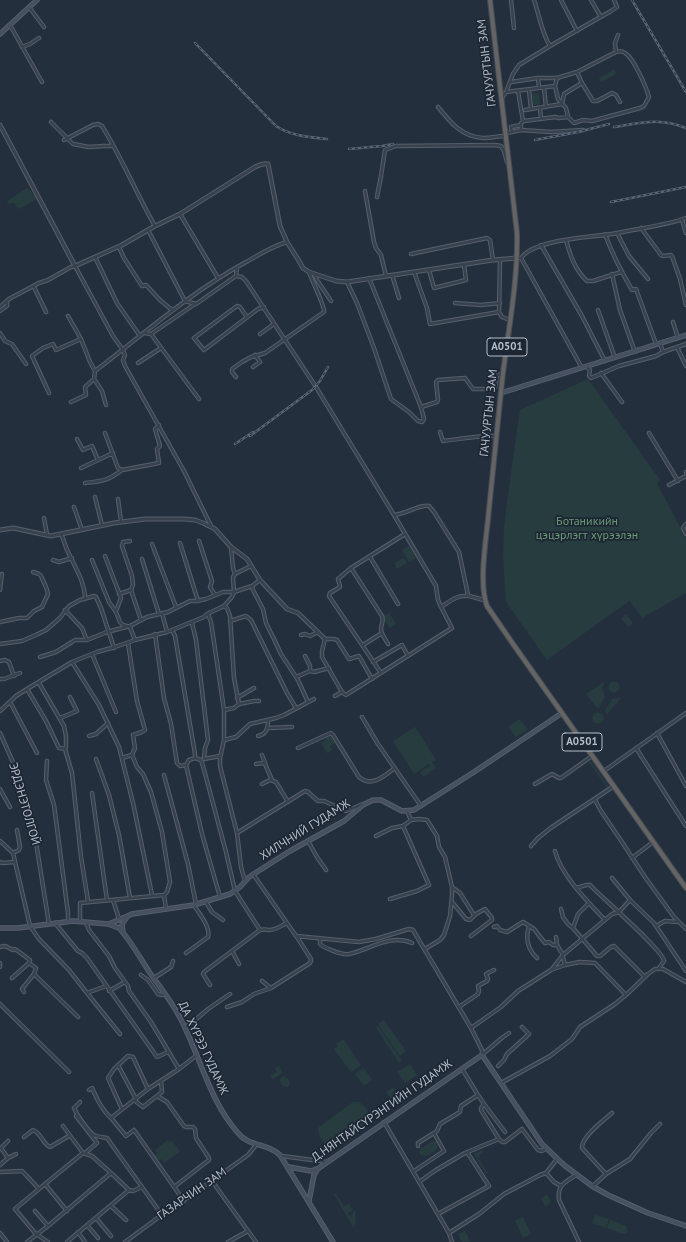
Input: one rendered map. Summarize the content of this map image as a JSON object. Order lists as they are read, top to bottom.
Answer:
{
  "streets": {
    "highway": ["ГАЧУУРТЫН ЗАМ", "A0501"],
    "main road": ["ХИЛЧНИЙ ГУДАМЖ", "ДА ХҮРЭЭ ГУДАМЖ", "Д.НЯНТАЙСҮРЭНГИЙН ГУДАМЖ"],
    "street": ["ЭРДЭНЭТОЛГОЙ", "ГАЗАРЧИН ЗАМ"]
  },
  "crossings": [
    ["ГАЧУУРТЫН ЗАМ", "A0501"],
    ["ЭРДЭНЭТОЛГОЙ", "ДА ХҮРЭЭ ГУДАМЖ"],
    ["ХИЛЧНИЙ ГУДАМЖ", "ДА ХҮРЭЭ ГУДАМЖ"],
    ["ДА ХҮРЭЭ ГУДАМЖ", "Д.НЯНТАЙСҮРЭНГИЙН ГУДАМЖ"],
    ["ДА ХҮРЭЭ ГУДАМЖ", "ГАЗАРЧИН ЗАМ"]
  ],
  "parks": ["Ботаникийн цэцэрлэгт хүрээлэн"]
}
